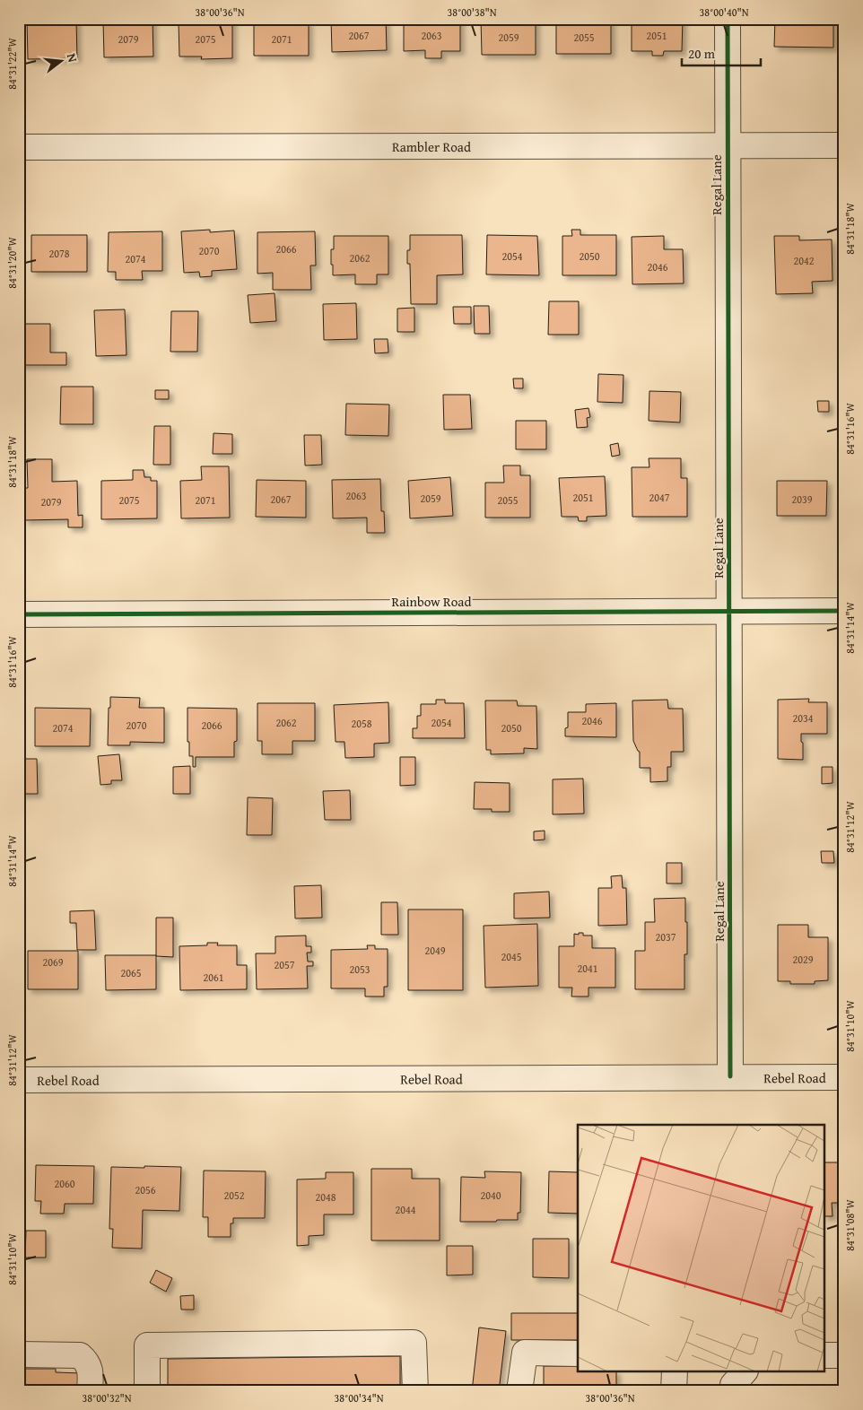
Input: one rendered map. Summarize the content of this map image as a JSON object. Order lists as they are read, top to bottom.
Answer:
{
  "streets": {
    "street": [
      "Rambler Road",
      "Regal Lane",
      "Rainbow Road",
      "Rebel Road"
    ]
  },
  "crossings": [
    ["Rambler Road", "Regal Lane"],
    ["Regal Lane", "Rainbow Road"],
    ["Regal Lane", "Rebel Road"]
  ],
  "house_numbers": [
    "2067",
    "2063",
    "2051",
    "2059",
    "2055",
    "2079",
    "2075",
    "2071",
    "2066",
    "2070",
    "2078",
    "2054",
    "2050",
    "2062",
    "2074",
    "2042",
    "2046",
    "2063",
    "2051",
    "2047",
    "2059",
    "2067",
    "2039",
    "2075",
    "2071",
    "2055",
    "2079",
    "2034",
    "2046",
    "2062",
    "2054",
    "2058",
    "2070",
    "2066",
    "2074",
    "2050",
    "2037",
    "2049",
    "2045",
    "2029",
    "2069",
    "2057",
    "2041",
    "2053",
    "2065",
    "2061",
    "2060",
    "2056",
    "2052",
    "2040",
    "2048",
    "2044"
  ],
  "scale_bar": "20 m",
  "north": "right",
  "coordinates": [
    "38°00'36\"N",
    "38°00'38\"N",
    "38°00'40\"N",
    "84°31'22\"W",
    "84°31'18\"W",
    "84°31'20\"W",
    "84°31'16\"W",
    "84°31'14\"W",
    "84°31'12\"W",
    "84°31'10\"W",
    "84°31'08\"W",
    "38°00'32\"N",
    "38°00'34\"N"
  ]
}
